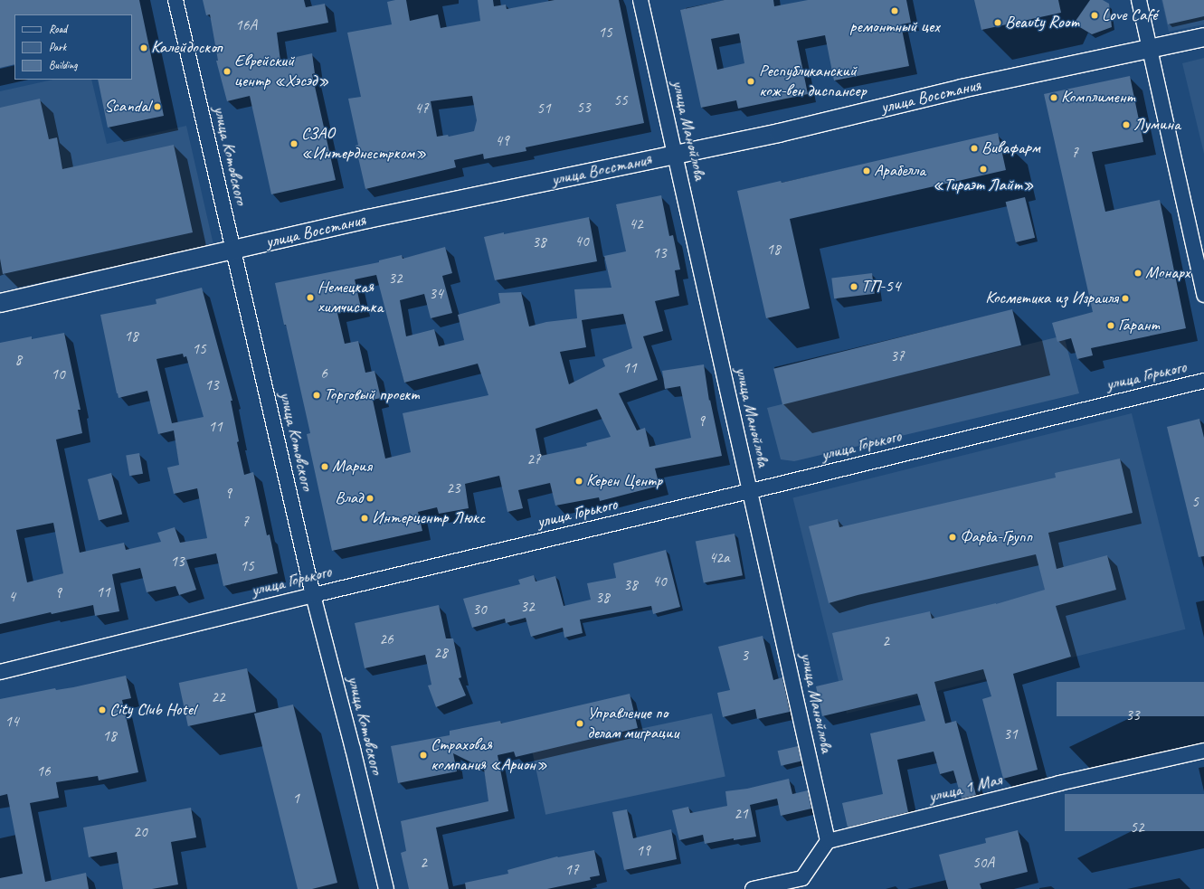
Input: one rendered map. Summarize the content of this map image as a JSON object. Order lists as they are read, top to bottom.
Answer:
{
  "streets": {
    "street": [
      "улица Восстания",
      "улица Манойлова",
      "улица Котовского",
      "улица Горького",
      "улица 1 Мая"
    ]
  },
  "crossings": [
    ["улица Восстания", "улица Манойлова"],
    ["улица Восстания", "улица Котовского"],
    ["улица Манойлова", "улица Горького"],
    ["улица Манойлова", "улица 1 Мая"],
    ["улица Котовского", "улица Горького"]
  ],
  "places": [
    "ремонтный цех",
    "Love Сafé",
    "Beauty Room",
    "Калейдоскоп",
    "Еврейский центр «Хэсэд»",
    "Республиканский кож-вен диспансер",
    "Комплимент",
    "Scandal",
    "Лумина",
    "СЗАО «Интерднестрком»",
    "Вивафарм",
    "«Тираэт Лайт»",
    "Арабелла",
    "Монарх",
    "ТП-54",
    "Немецкая химчистка",
    "Косметика из Израиля",
    "Гарант",
    "Торговый проект",
    "Мария",
    "Керен Центр",
    "Влад",
    "Интерцентр Люкс",
    "Фарба-Групп",
    "City Club Hotel",
    "Управление по делам миграции",
    "Страховая компания «Арион»"
  ],
  "house_numbers": [
    "16А",
    "15",
    "55",
    "53",
    "47",
    "51",
    "49",
    "7",
    "42",
    "40",
    "38",
    "18",
    "13",
    "32",
    "34",
    "18",
    "15",
    "37",
    "8",
    "11",
    "6",
    "10",
    "13",
    "9",
    "11",
    "27",
    "23",
    "9",
    "5",
    "7",
    "42а",
    "13",
    "15",
    "40",
    "38",
    "11",
    "9",
    "4",
    "38",
    "32",
    "30",
    "26",
    "2",
    "28",
    "3",
    "22",
    "33",
    "14",
    "31",
    "18",
    "16",
    "1",
    "21",
    "52",
    "20",
    "19",
    "2",
    "50А",
    "17"
  ],
  "legend": ["Road", "Park", "Building"]
}
